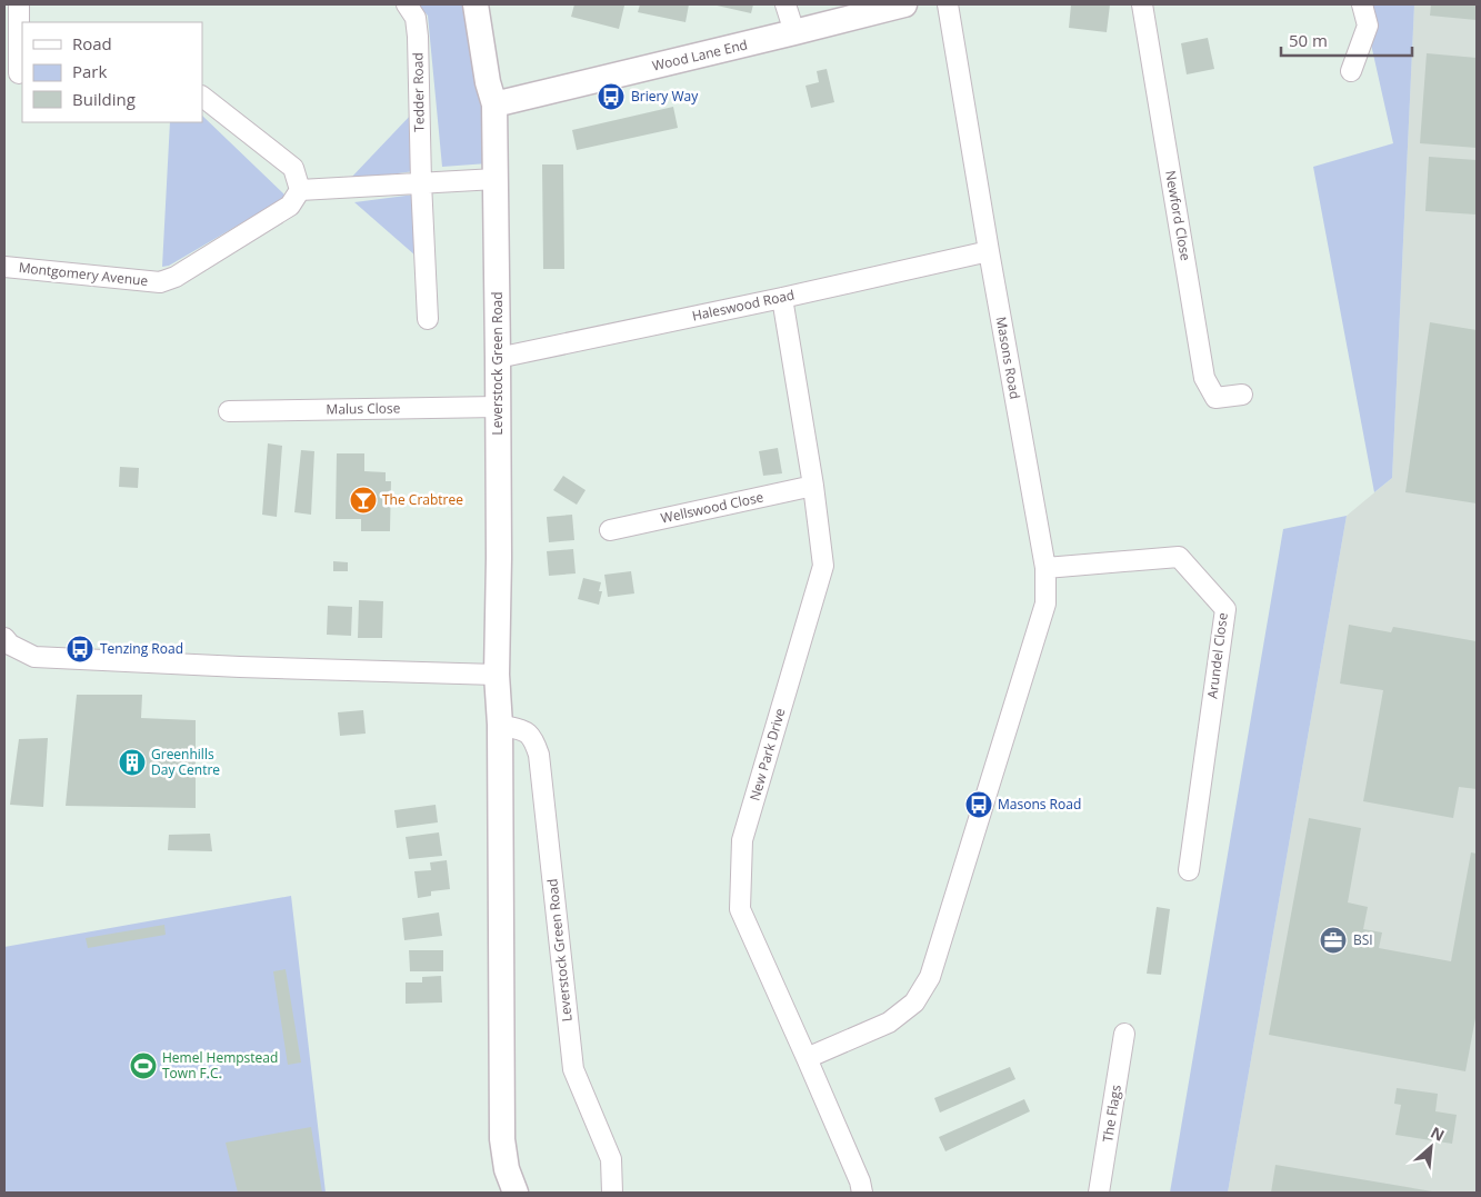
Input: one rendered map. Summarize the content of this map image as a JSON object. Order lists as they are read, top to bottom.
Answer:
{
  "streets": {
    "street": [
      "Wood Lane End",
      "Tedder Road",
      "Newford Close",
      "Montgomery Avenue",
      "Haleswood Road",
      "Masons Road",
      "Leverstock Green Road",
      "Malus Close",
      "Wellswood Close",
      "Arundel Close",
      "New Park Drive",
      "The Flags"
    ]
  },
  "crossings": [
    ["Wood Lane End", "Leverstock Green Road"],
    ["Haleswood Road", "Masons Road"],
    ["Haleswood Road", "Leverstock Green Road"],
    ["Haleswood Road", "New Park Drive"],
    ["Masons Road", "Arundel Close"],
    ["Masons Road", "New Park Drive"],
    ["Leverstock Green Road", "Malus Close"],
    ["Wellswood Close", "New Park Drive"]
  ],
  "places": {
    "bus stop": ["Briery Way", "Tenzing Road", "Masons Road"],
    "bar": ["The Crabtree"],
    "building": ["Greenhills Day Centre"],
    "office": ["BSI"],
    "sports": ["Hemel Hempstead Town F.C."]
  },
  "legend": ["Road", "Park", "Building"],
  "scale_bar": "50 m",
  "north": "top right"
}
